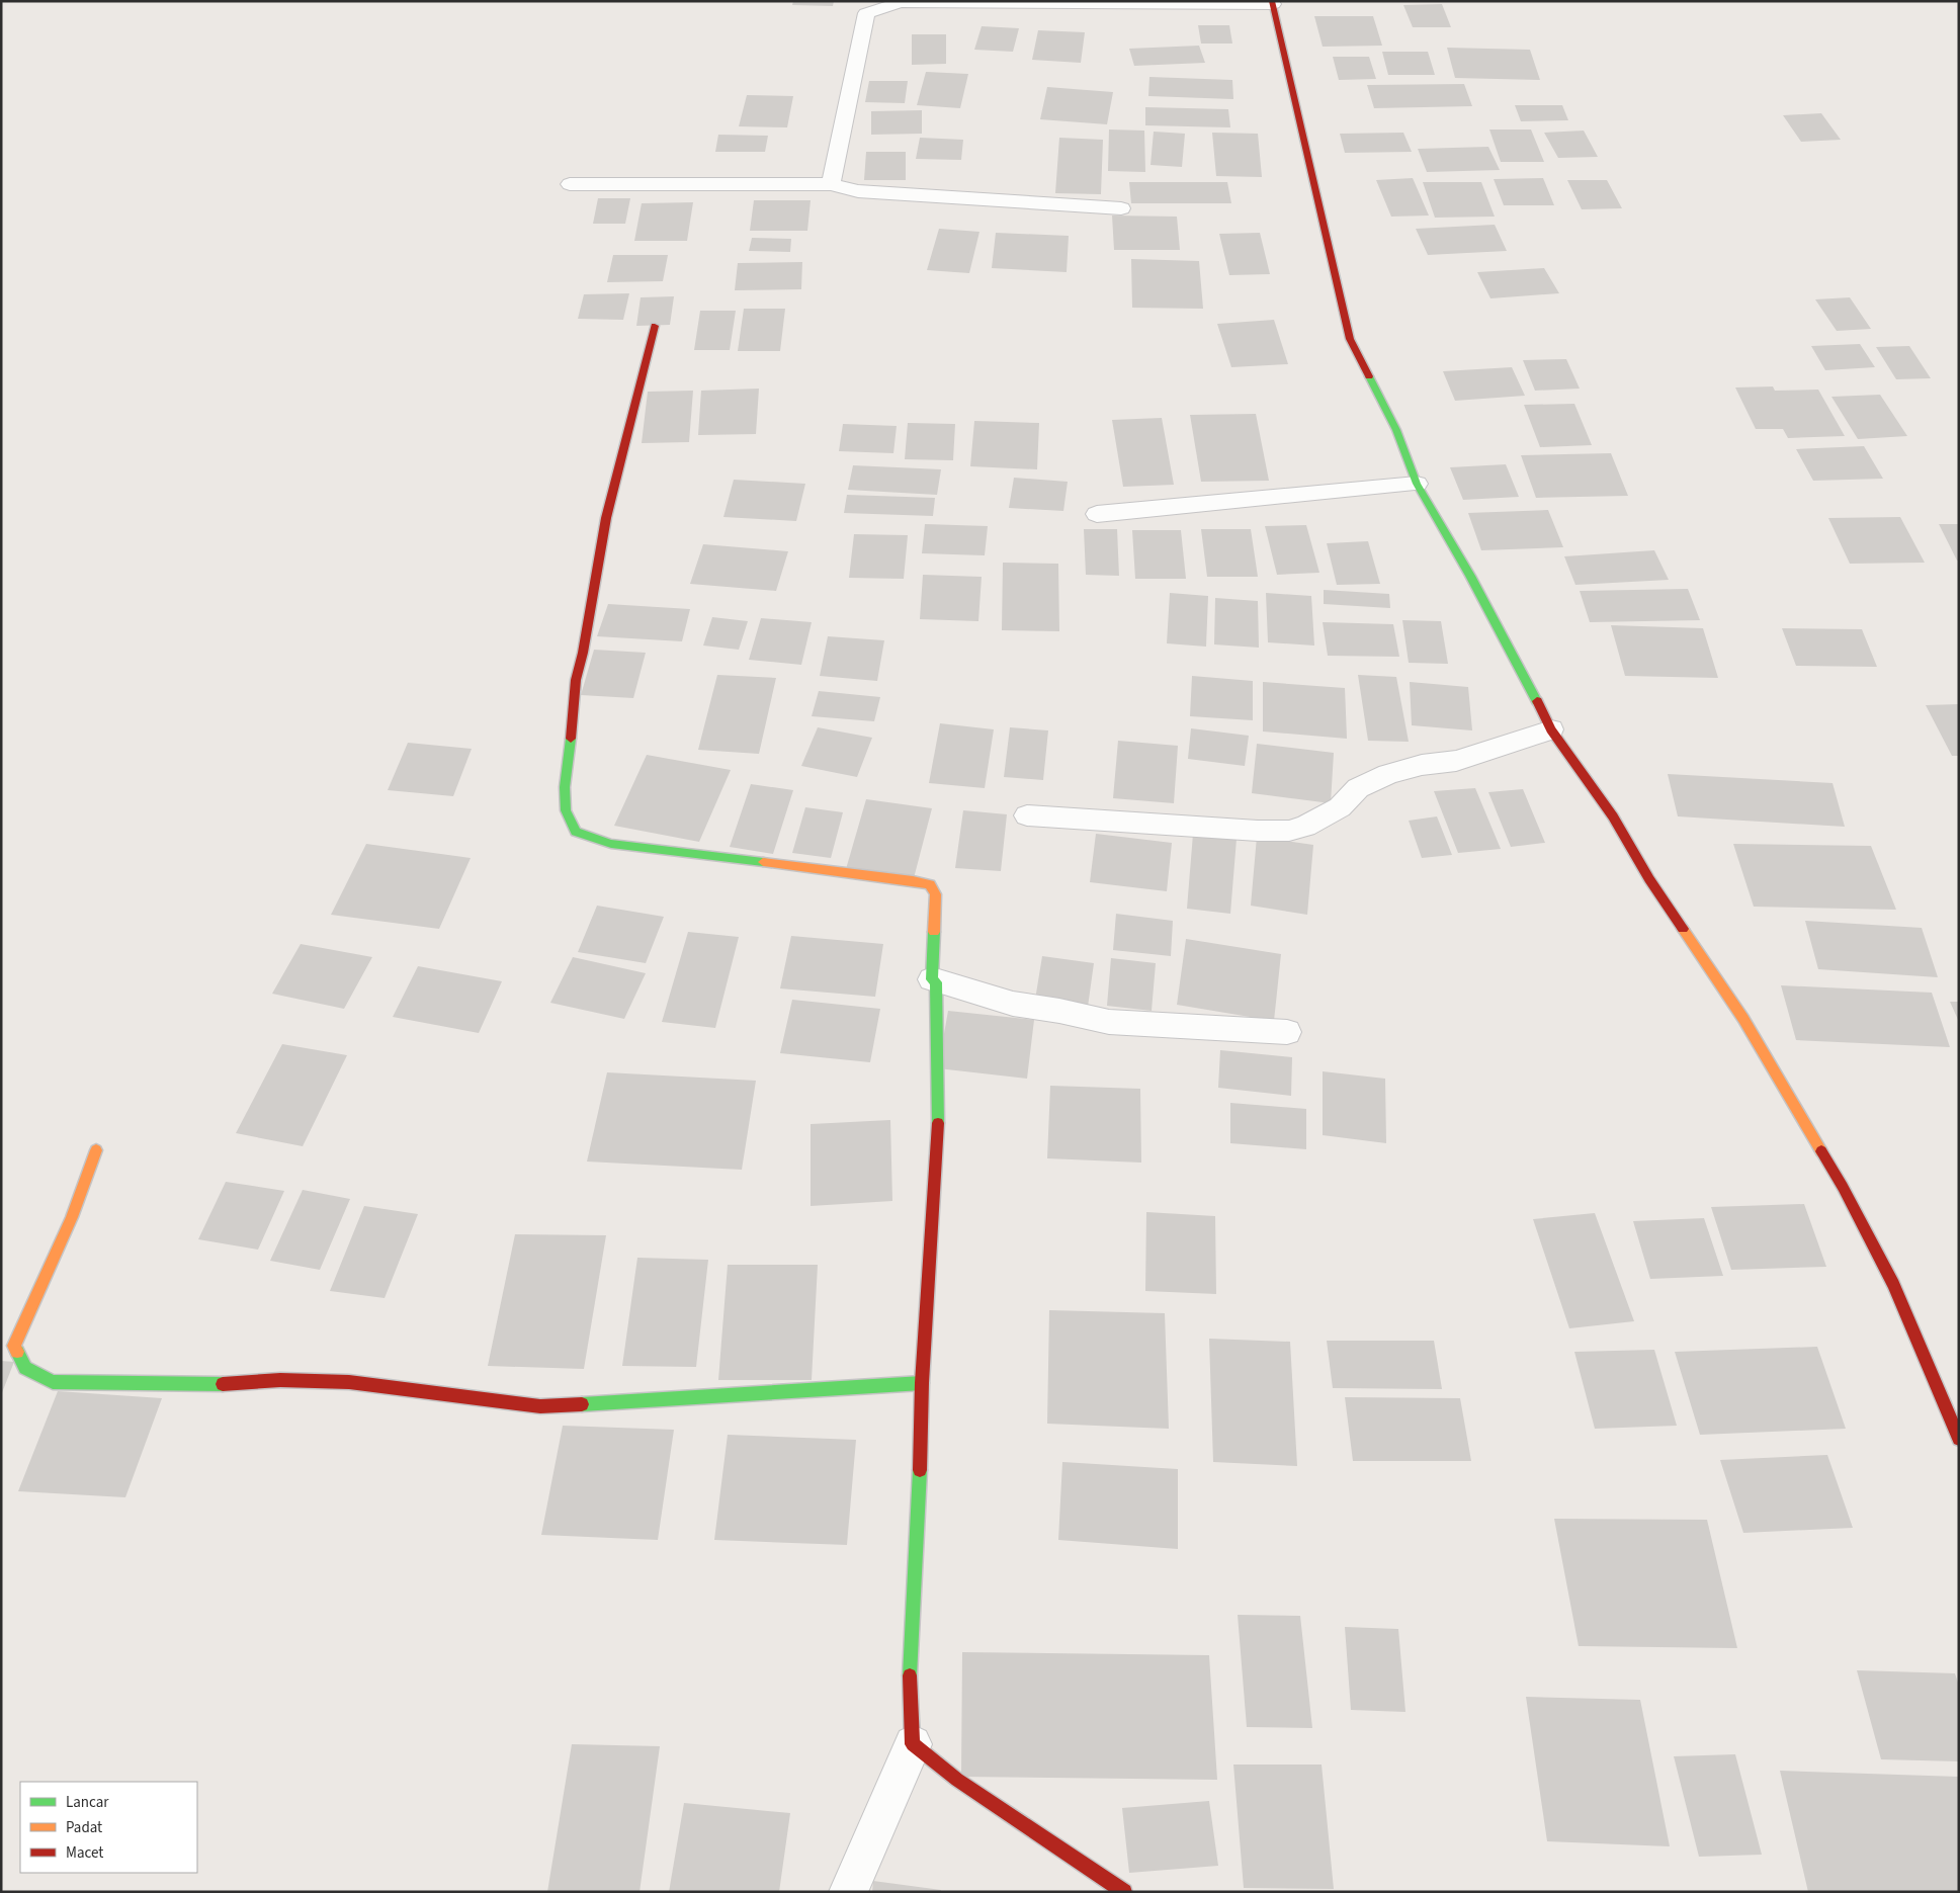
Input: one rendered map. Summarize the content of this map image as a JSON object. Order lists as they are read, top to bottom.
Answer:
{
  "legend": ["Lancar", "Padat", "Macet"]
}
